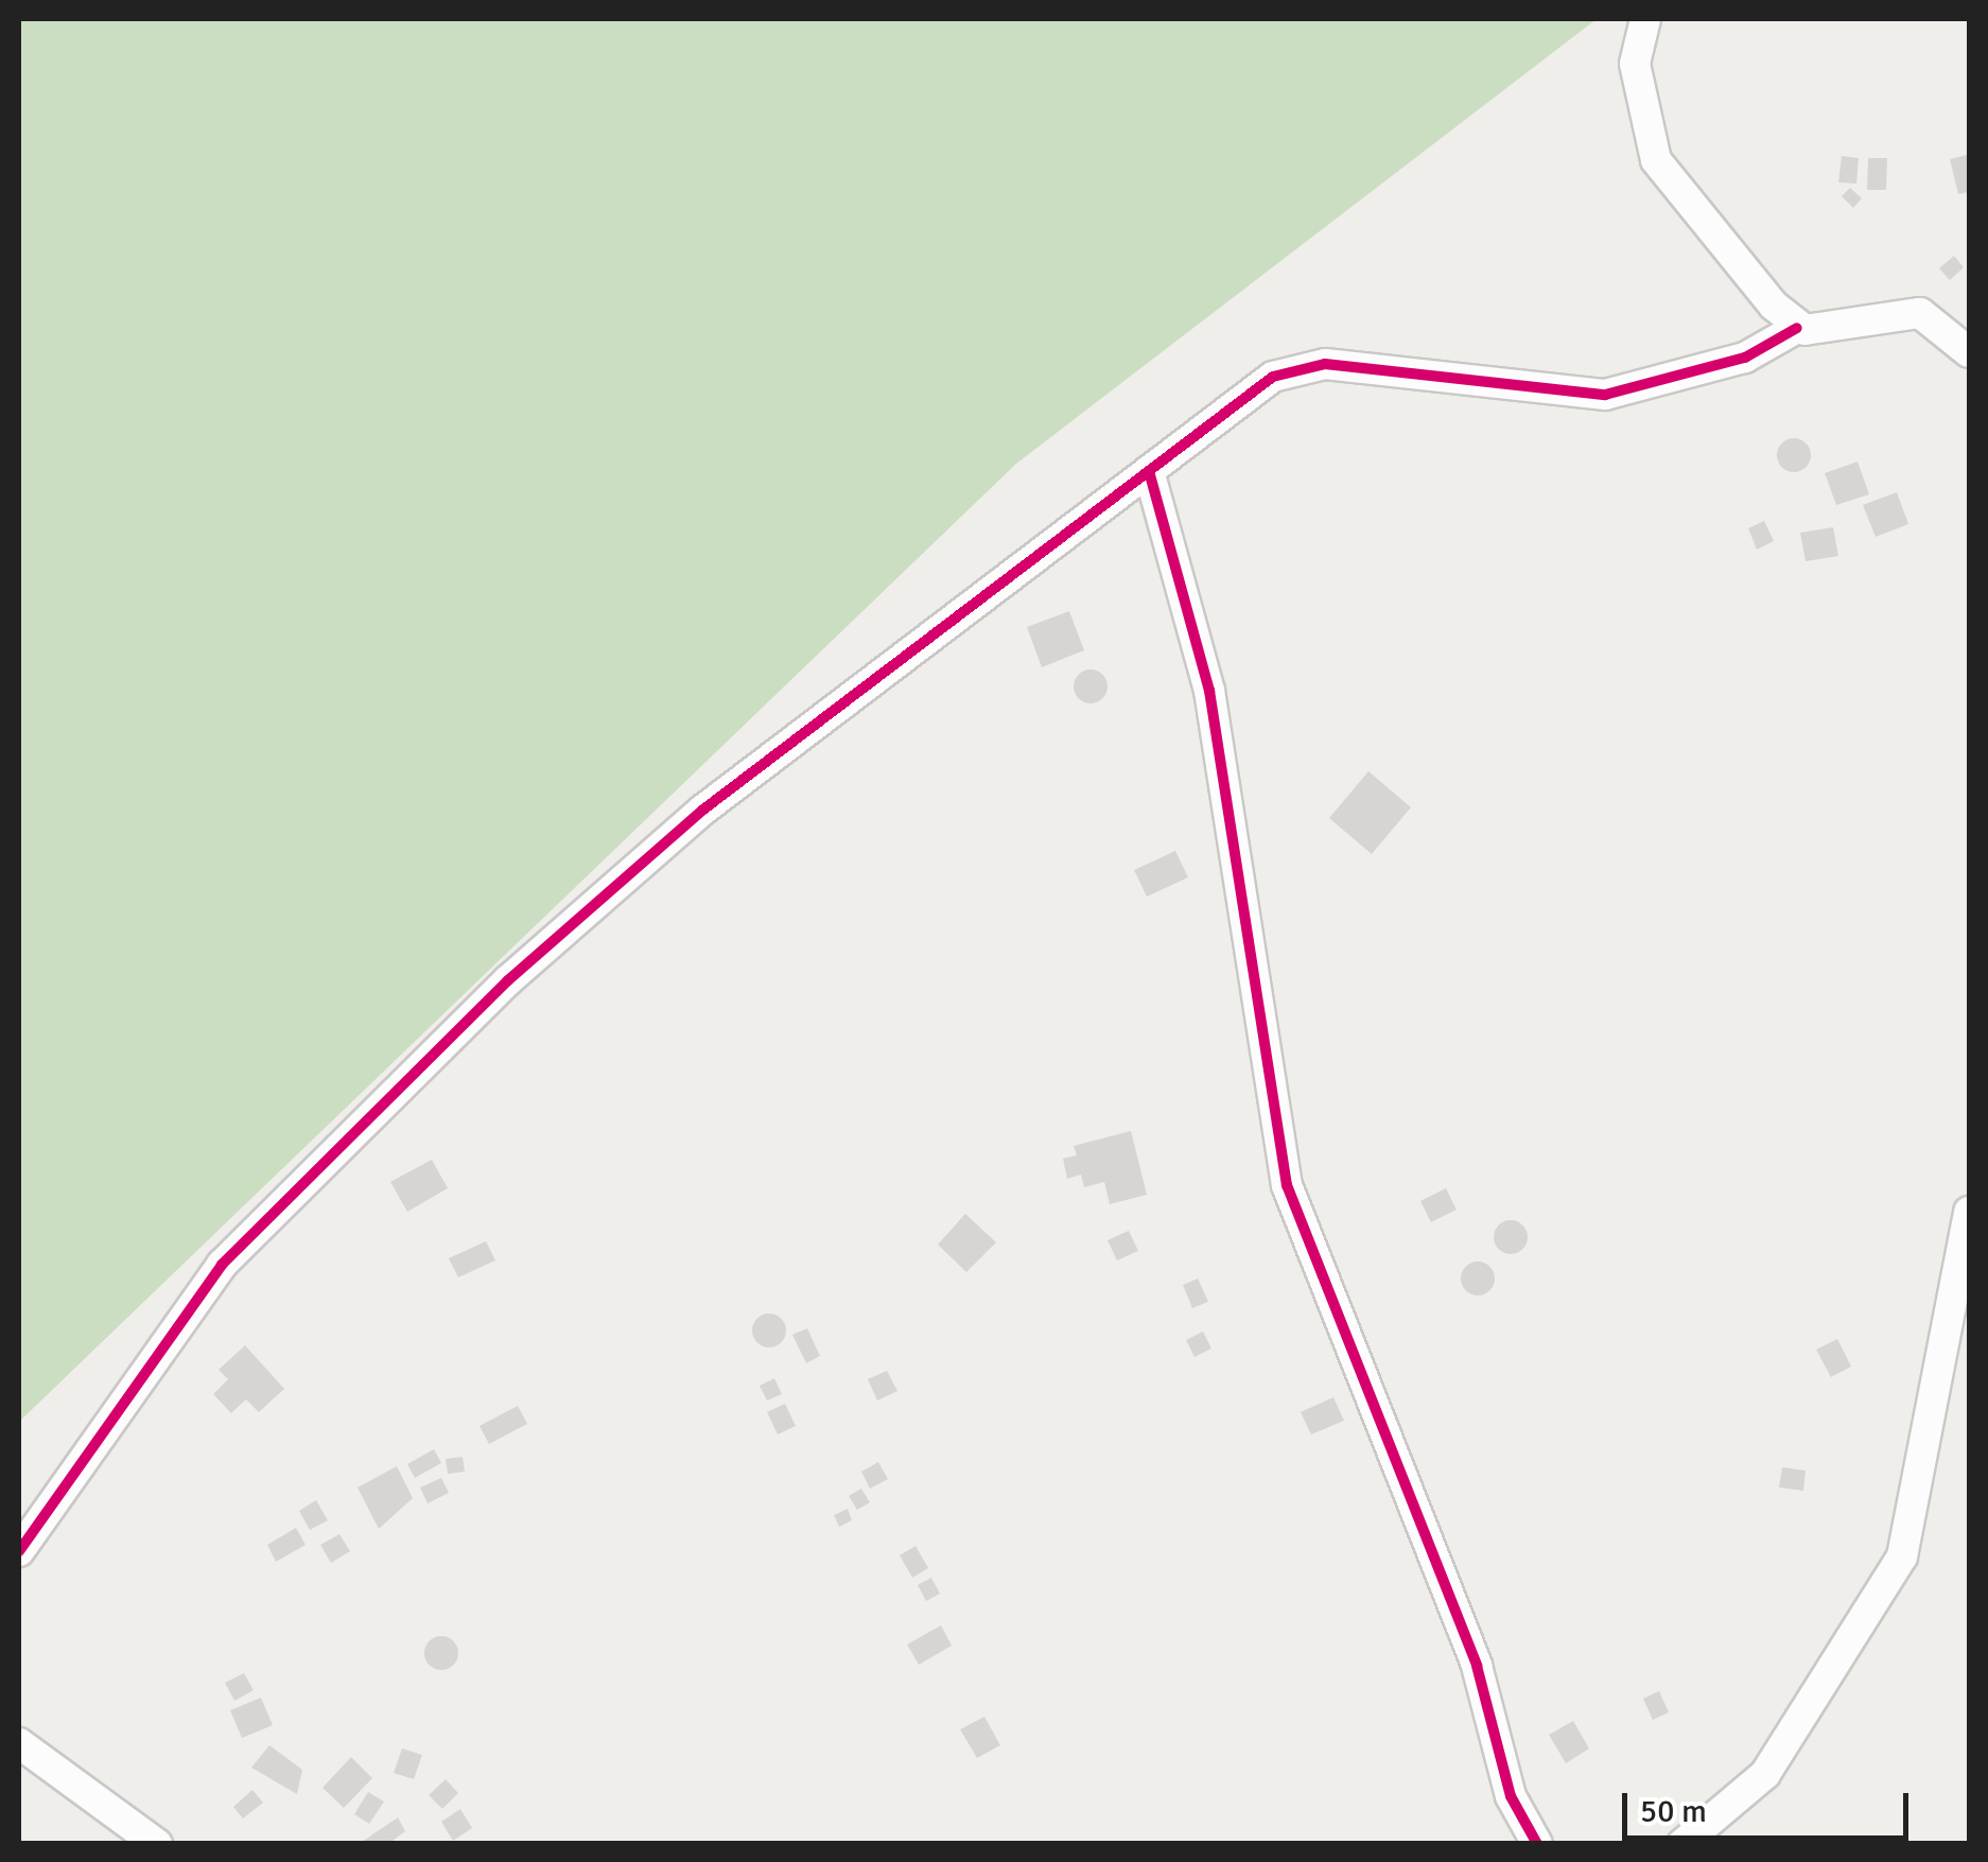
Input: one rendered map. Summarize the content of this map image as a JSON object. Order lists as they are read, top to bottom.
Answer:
{
  "scale_bar": "50 m"
}
